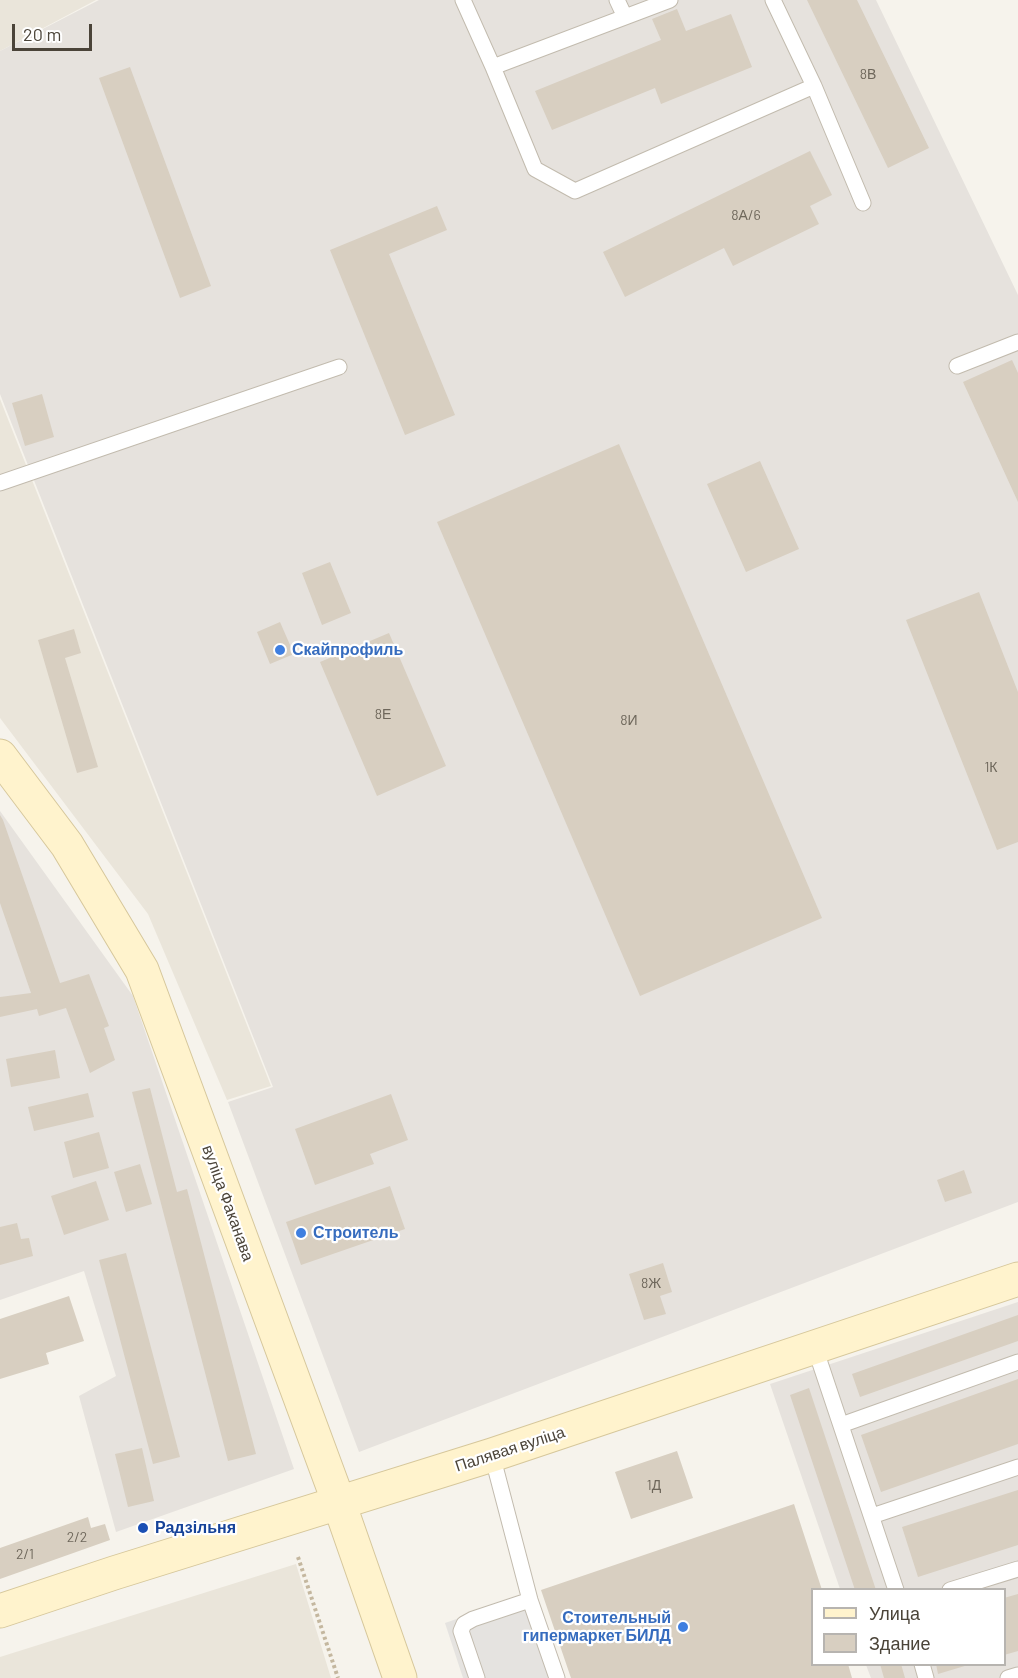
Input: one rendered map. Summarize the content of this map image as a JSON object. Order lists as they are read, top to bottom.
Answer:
{
  "streets": {
    "main road": ["вуліца Факанава", "Палявая вуліца"]
  },
  "crossings": [
    ["вуліца Факанава", "Палявая вуліца"]
  ],
  "places": [
    "Скайпрофиль",
    "Строитель",
    "Радзільня",
    "Стоительный гипермаркет БИЛД"
  ],
  "house_numbers": [
    "8В",
    "8А/6",
    "8Е",
    "8И",
    "1К",
    "8Ж",
    "1Д",
    "2/2",
    "2/1"
  ],
  "legend": ["Улица", "Здание"],
  "scale_bar": "20 m"
}
